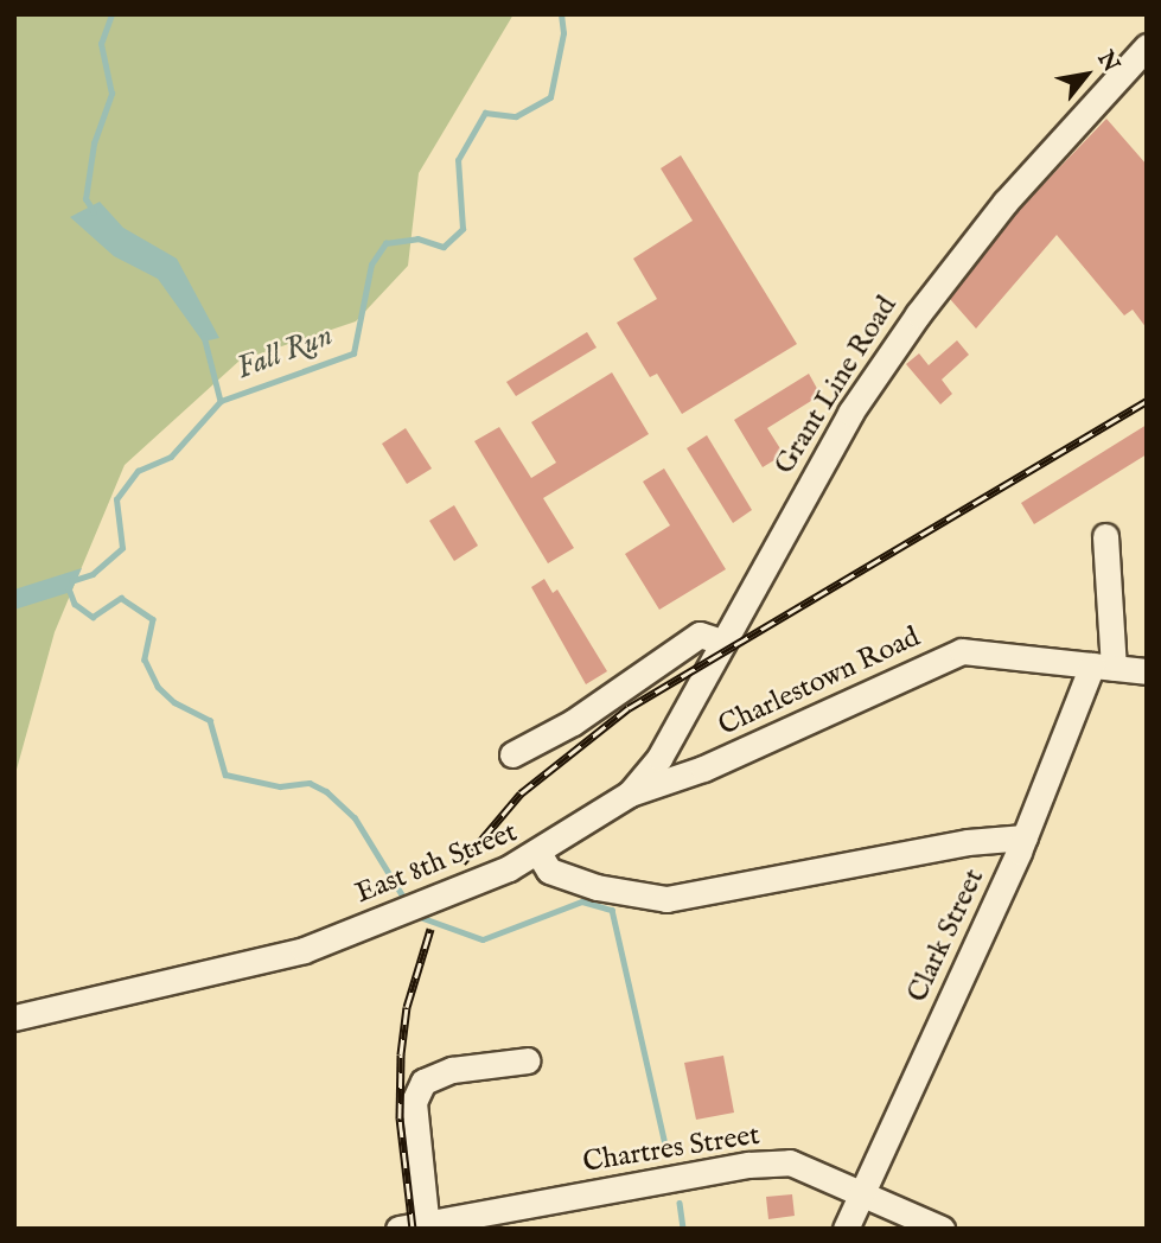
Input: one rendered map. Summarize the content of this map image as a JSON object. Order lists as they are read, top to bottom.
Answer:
{
  "streets": {
    "street": [
      "Grant Line Road",
      "Charlestown Road",
      "East 8th Street",
      "Clark Street",
      "Chartres Street"
    ]
  },
  "crossings": [
    ["Grant Line Road", "Charlestown Road"],
    ["Charlestown Road", "East 8th Street"],
    ["Charlestown Road", "Clark Street"],
    ["East 8th Street", "Clark Street"],
    ["Clark Street", "Chartres Street"]
  ],
  "water": ["Fall Run"],
  "north": "top right"
}
